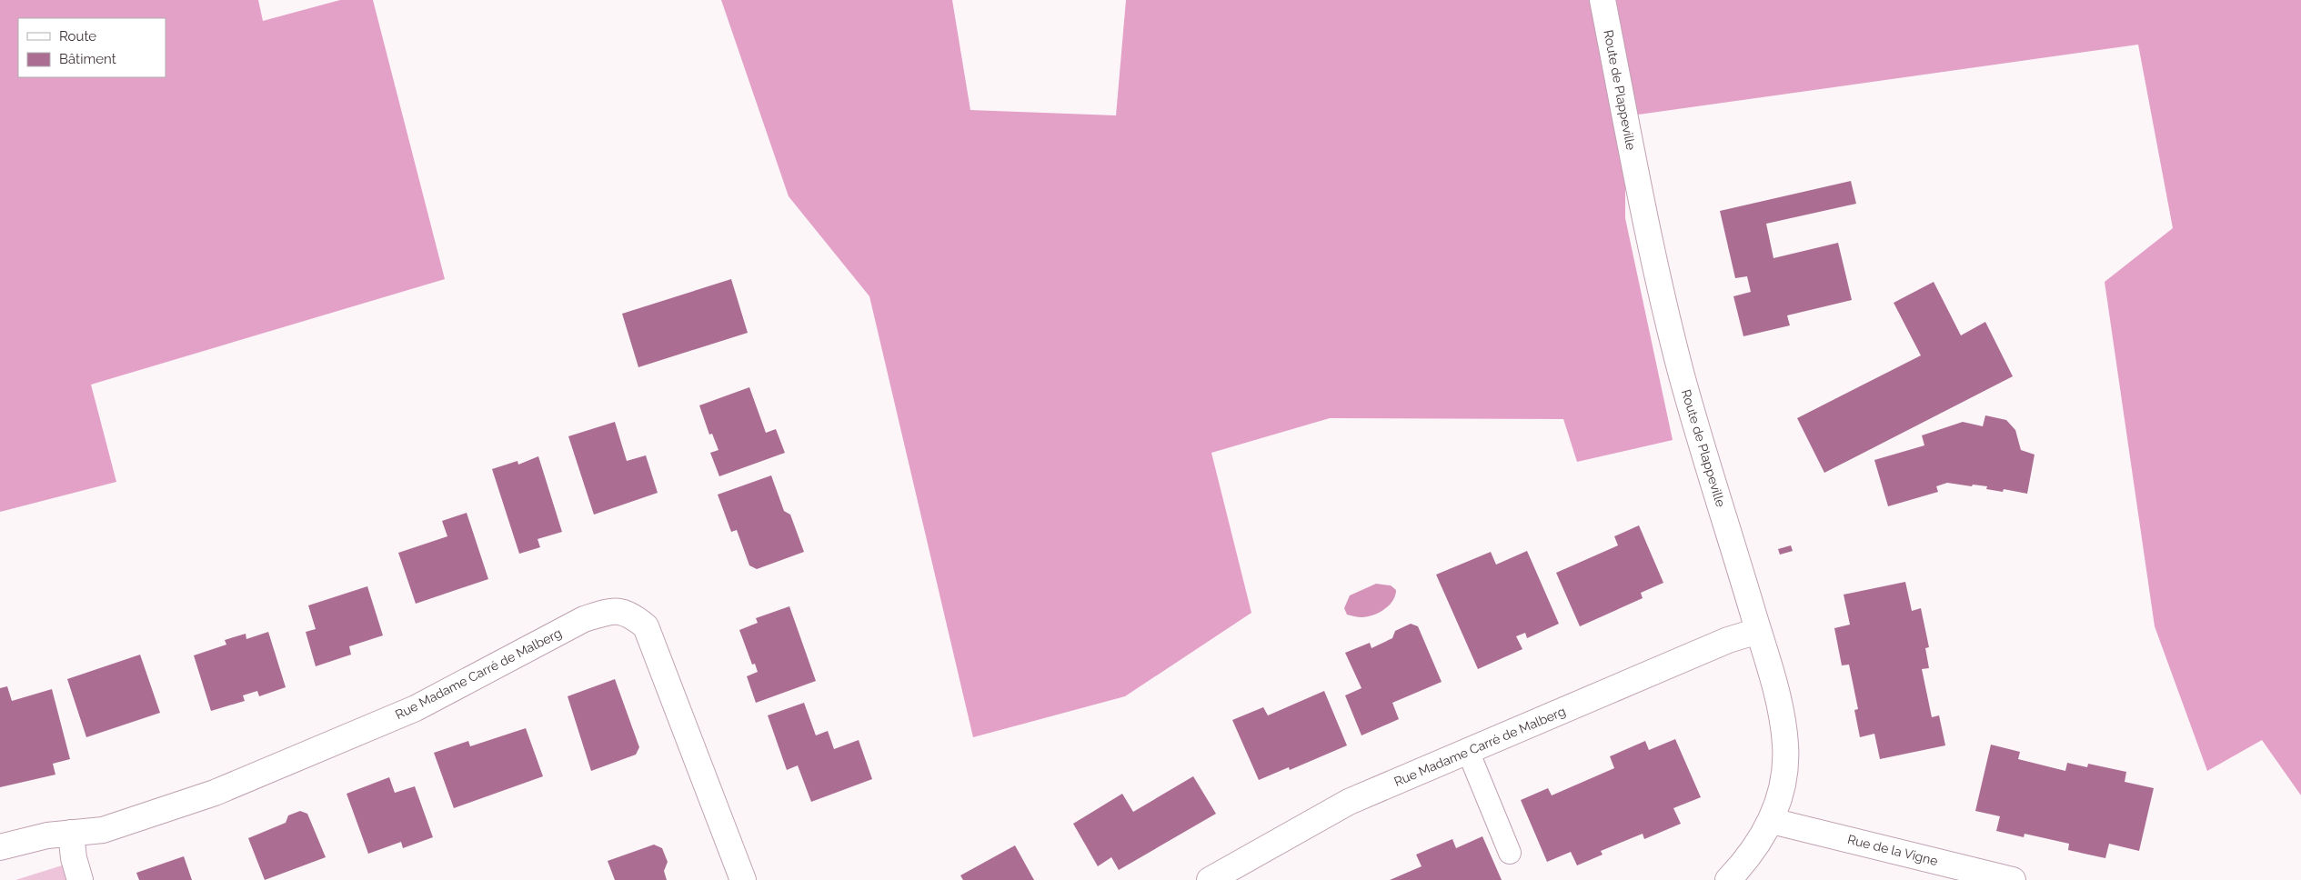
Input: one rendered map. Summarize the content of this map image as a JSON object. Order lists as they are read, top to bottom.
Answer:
{
  "streets": {
    "street": ["Route de Plappeville", "Rue Madame Carré de Malberg", "Rue de la Vigne"]
  },
  "crossings": [
    ["Route de Plappeville", "Rue Madame Carré de Malberg"],
    ["Route de Plappeville", "Rue de la Vigne"]
  ],
  "legend": ["Route", "Bâtiment"]
}
